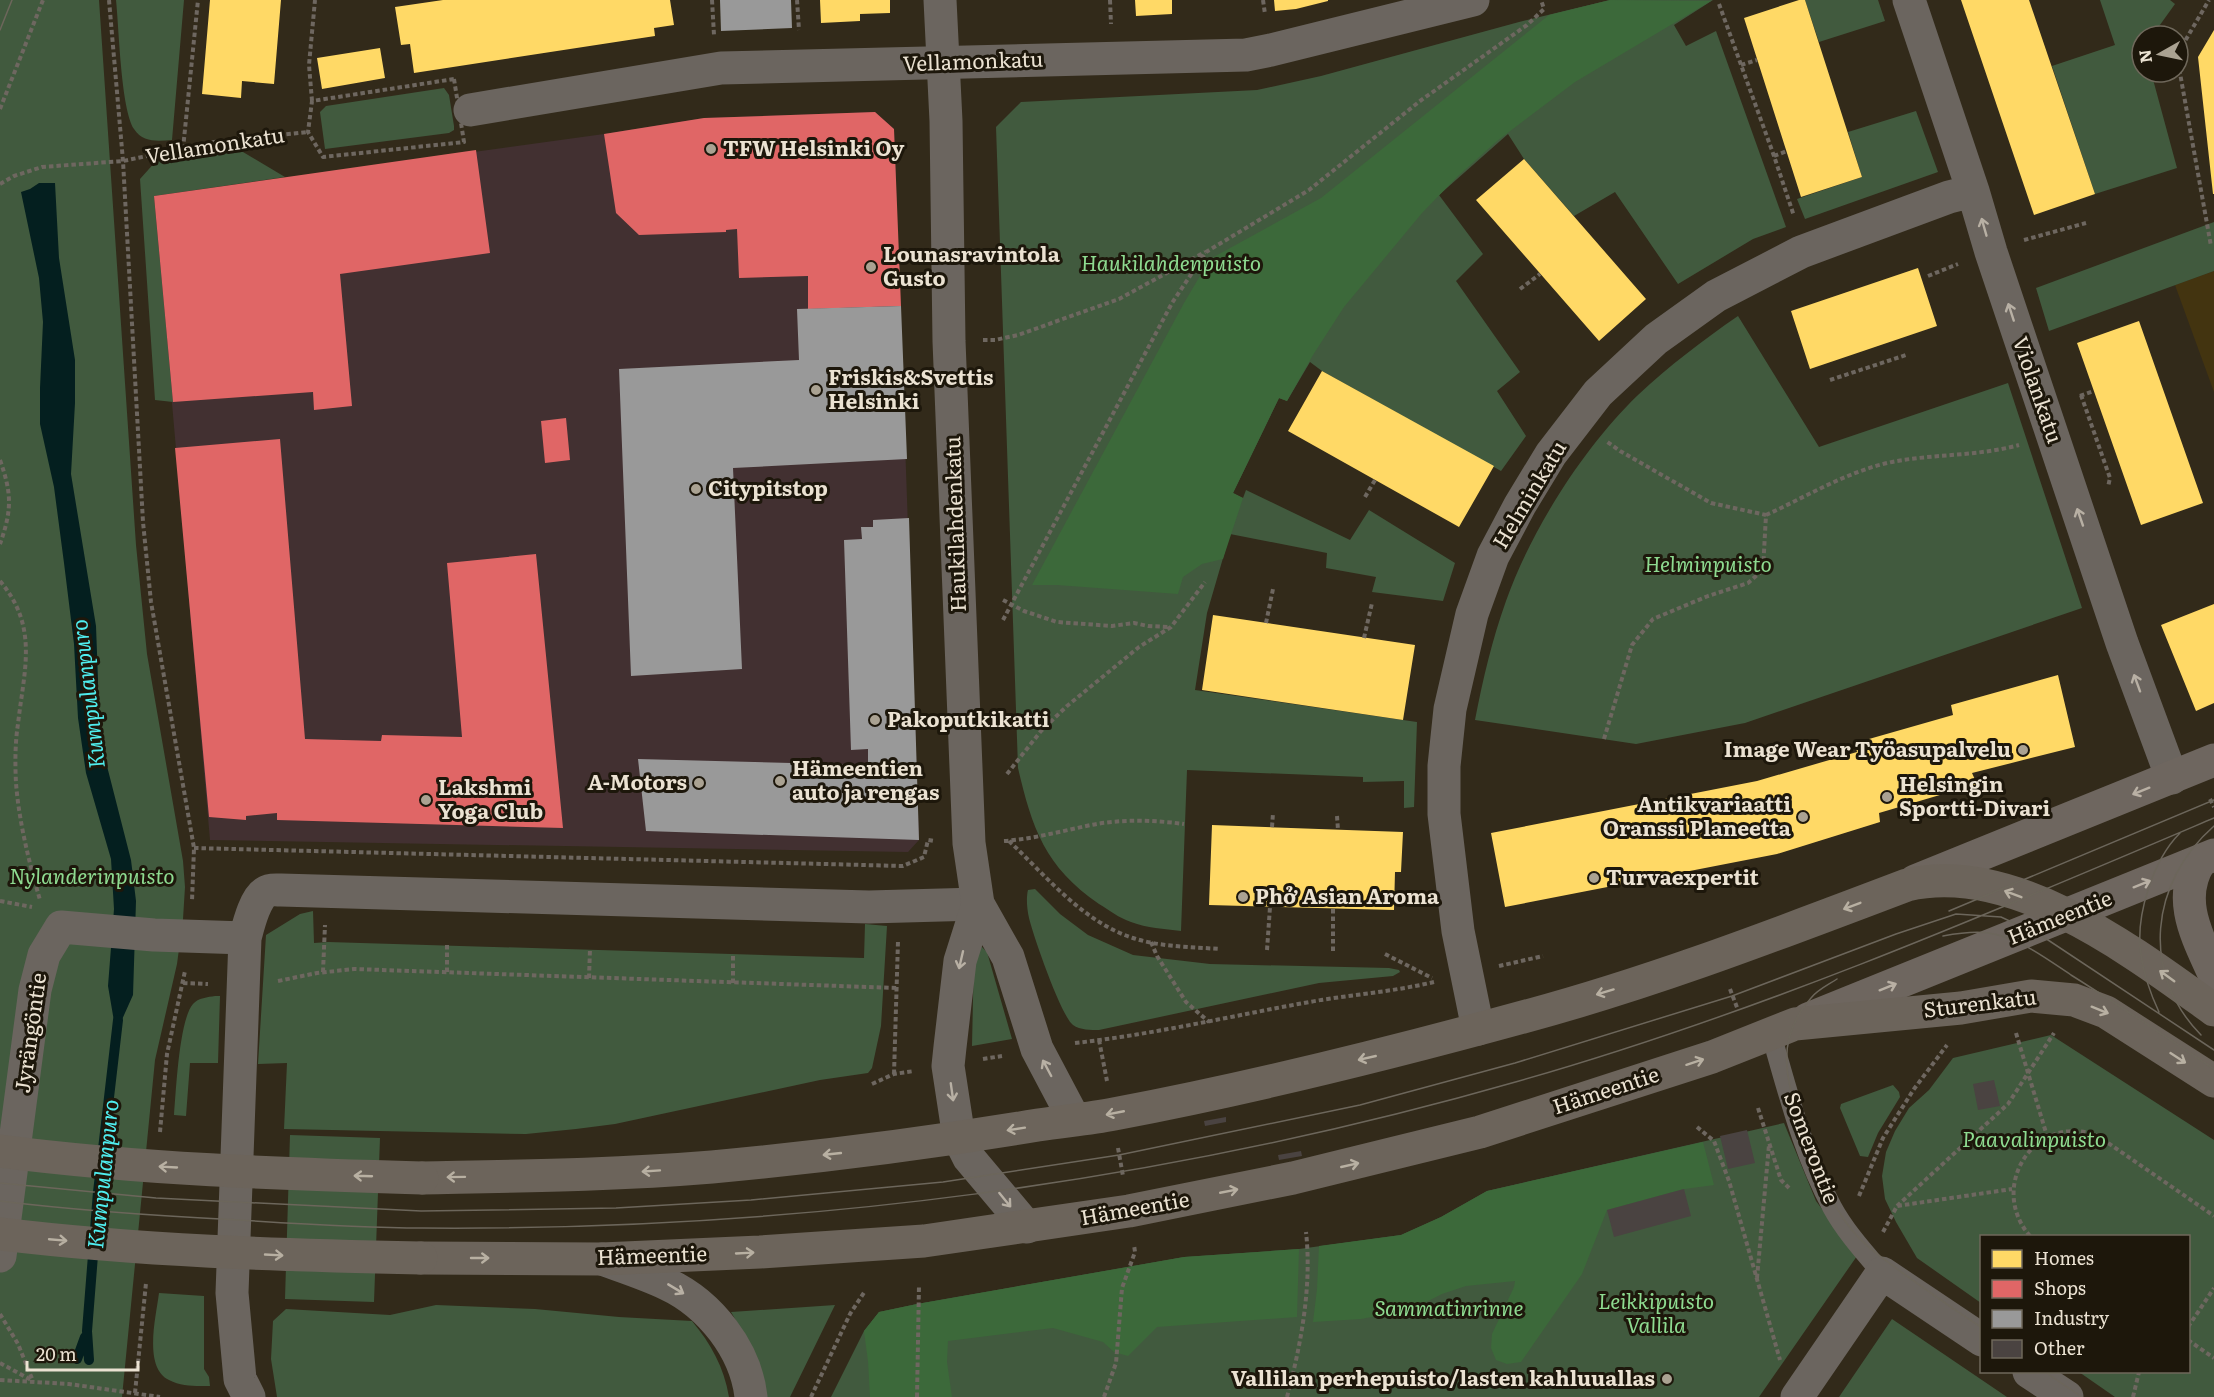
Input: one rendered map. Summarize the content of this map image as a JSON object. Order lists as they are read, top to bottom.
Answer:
{
  "streets": {
    "main road": ["Hämeentie", "Sturenkatu"],
    "street": [
      "Vellamonkatu",
      "Violankatu",
      "Helminkatu",
      "Haukilahdenkatu",
      "Jyrängöntie",
      "Somerontie"
    ]
  },
  "crossings": [
    ["Vellamonkatu", "Haukilahdenkatu"],
    ["Violankatu", "Helminkatu"],
    ["Haukilahdenkatu", "Hämeentie"],
    ["Hämeentie", "Sturenkatu"],
    ["Hämeentie", "Somerontie"],
    ["Sturenkatu", "Somerontie"]
  ],
  "one_way": ["Violankatu"],
  "water": ["Kumpulanpuro"],
  "parks": [
    "Haukilahdenpuisto",
    "Helminpuisto",
    "Nylanderinpuisto",
    "Paavalinpuisto",
    "Leikkipuisto Vallila",
    "Sammatinrinne"
  ],
  "places": [
    "TFW Helsinki Oy",
    "Lounasravintola Gusto",
    "Friskis&Svettis Helsinki",
    "Citypitstop",
    "Pakoputkikatti",
    "Image Wear Työasupalvelu",
    "Hämeentien auto ja rengas",
    "A-Motors",
    "Helsingin Sportti-Divari",
    "Lakshmi Yoga Club",
    "Antikvariaatti Oranssi Planeetta",
    "Turvaexpertit",
    "Phở Asian Aroma",
    "Vallilan perhepuisto/lasten kahluuallas"
  ],
  "legend": [
    "Homes",
    "Shops",
    "Industry",
    "Other"
  ],
  "scale_bar": "20 m",
  "north": "left"
}
